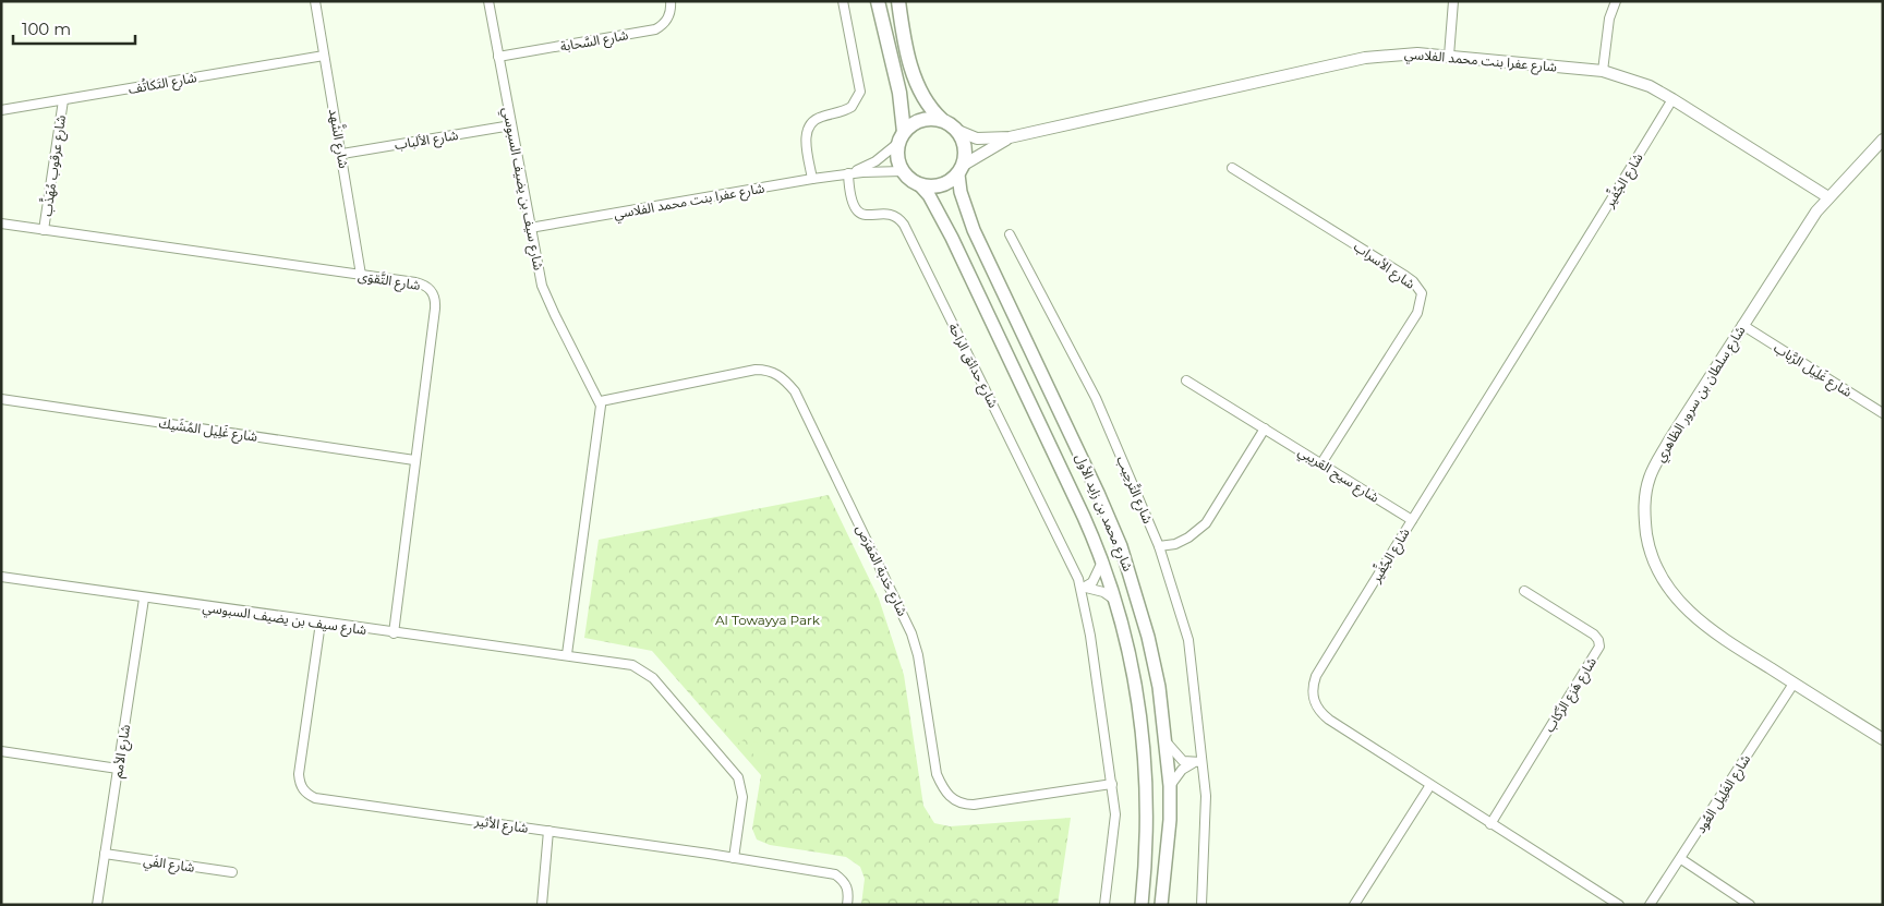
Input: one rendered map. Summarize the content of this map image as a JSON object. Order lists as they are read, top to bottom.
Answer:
{
  "streets": {
    "main road": ["شارع محمد بن زايد الأول"],
    "street": [
      "شارع السَّحابة",
      "شارع عفرا بنت محمد الفلاسي",
      "شارع التَكاتُف",
      "شارع الشَّهد",
      "شارع الألباب",
      "شارع عرقوب مُهَذَّب",
      "شارع الجُفِّير",
      "شارع سيف بن يضيف السبوسي",
      "شارع الأسراب",
      "شارع التَّقوَى",
      "شارع حدائق الراحة",
      "شارع غَلِيل الرَّباب",
      "شارع سلطان بن سرور الظاهري",
      "شارع غَلِيل المُشَيك",
      "شارع سيح العَريبي",
      "شارع التَّرحِيب",
      "شارع حَدبة المَفرَص",
      "شارع هَزع الرِّكاب",
      "شارع الأمم",
      "شارع الغَلِيل العُود",
      "شارع الأثير",
      "شارع الفَي"
    ]
  },
  "crossings": [
    ["شارع السَّحابة", "شارع سيف بن يضيف السبوسي"],
    ["شارع عفرا بنت محمد الفلاسي", "شارع الجُفِّير"],
    ["شارع عفرا بنت محمد الفلاسي", "شارع سيف بن يضيف السبوسي"],
    ["شارع عفرا بنت محمد الفلاسي", "شارع حدائق الراحة"],
    ["شارع عفرا بنت محمد الفلاسي", "شارع سلطان بن سرور الظاهري"],
    ["شارع عفرا بنت محمد الفلاسي", "شارع محمد بن زايد الأول"],
    ["شارع التَكاتُف", "شارع الشَّهد"],
    ["شارع التَكاتُف", "شارع عرقوب مُهَذَّب"],
    ["شارع الشَّهد", "شارع الألباب"],
    ["شارع الشَّهد", "شارع التَّقوَى"],
    ["شارع الألباب", "شارع سيف بن يضيف السبوسي"],
    ["شارع عرقوب مُهَذَّب", "شارع التَّقوَى"],
    ["شارع الجُفِّير", "شارع سيح العَريبي"],
    ["شارع الجُفِّير", "شارع هَزع الرِّكاب"],
    ["شارع سيف بن يضيف السبوسي", "شارع التَّقوَى"],
    ["شارع سيف بن يضيف السبوسي", "شارع حَدبة المَفرَص"],
    ["شارع سيف بن يضيف السبوسي", "شارع الأمم"],
    ["شارع سيف بن يضيف السبوسي", "شارع الأثير"],
    ["شارع الأسراب", "شارع سيح العَريبي"],
    ["شارع التَّقوَى", "شارع غَلِيل المُشَيك"],
    ["شارع حدائق الراحة", "شارع حَدبة المَفرَص"],
    ["شارع غَلِيل الرَّباب", "شارع سلطان بن سرور الظاهري"],
    ["شارع سلطان بن سرور الظاهري", "شارع الغَلِيل العُود"],
    ["شارع الأمم", "شارع الفَي"]
  ],
  "parks": ["Al Towayya Park"],
  "scale_bar": "100 m"
}
